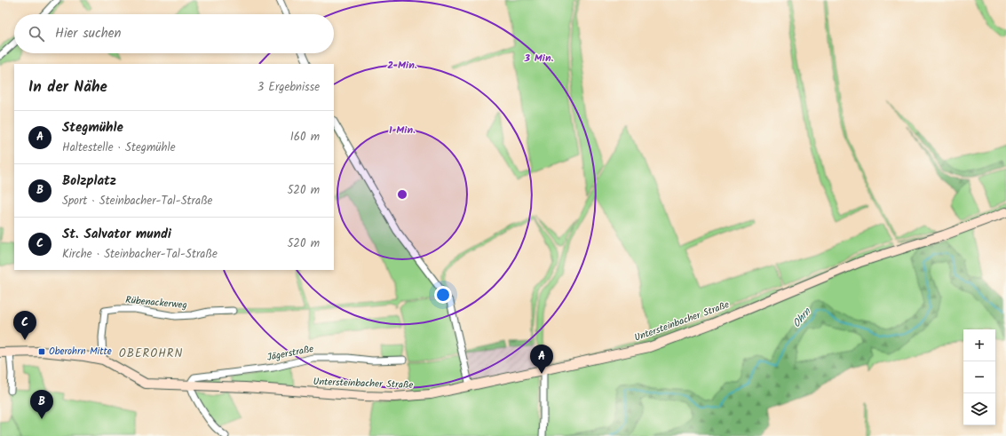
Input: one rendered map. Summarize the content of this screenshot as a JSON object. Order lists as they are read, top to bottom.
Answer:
{
  "streets": {
    "main road": ["Untersteinbacher Straße"],
    "street": ["Rübenackerweg", "Jägerstraße"]
  },
  "crossings": [
    ["Rübenackerweg", "Untersteinbacher Straße"],
    ["Untersteinbacher Straße", "Jägerstraße"]
  ],
  "districts": ["OBEROHRN"],
  "water": ["Ohrn"],
  "places": {
    "transit": ["Oberohrn Mitte"]
  },
  "page": {
    "search": "Hier suchen",
    "heading": ["In der Nähe", "3 Ergebnisse"],
    "list": [
      {
        "mark": "A",
        "name": "Stegmühle",
        "note": "Haltestelle · Stegmühle",
        "value": "160 m"
      },
      {
        "mark": "B",
        "name": "Bolzplatz",
        "note": "Sport · Steinbacher-Tal-Straße",
        "value": "520 m"
      },
      {
        "mark": "C",
        "name": "St. Salvator mundi",
        "note": "Kirche · Steinbacher-Tal-Straße",
        "value": "520 m"
      }
    ],
    "pins": ["C", "A", "B"],
    "map_buttons": ["+", "−"]
  },
  "rings": ["3 Min.", "2 Min.", "1 Min."]
}
